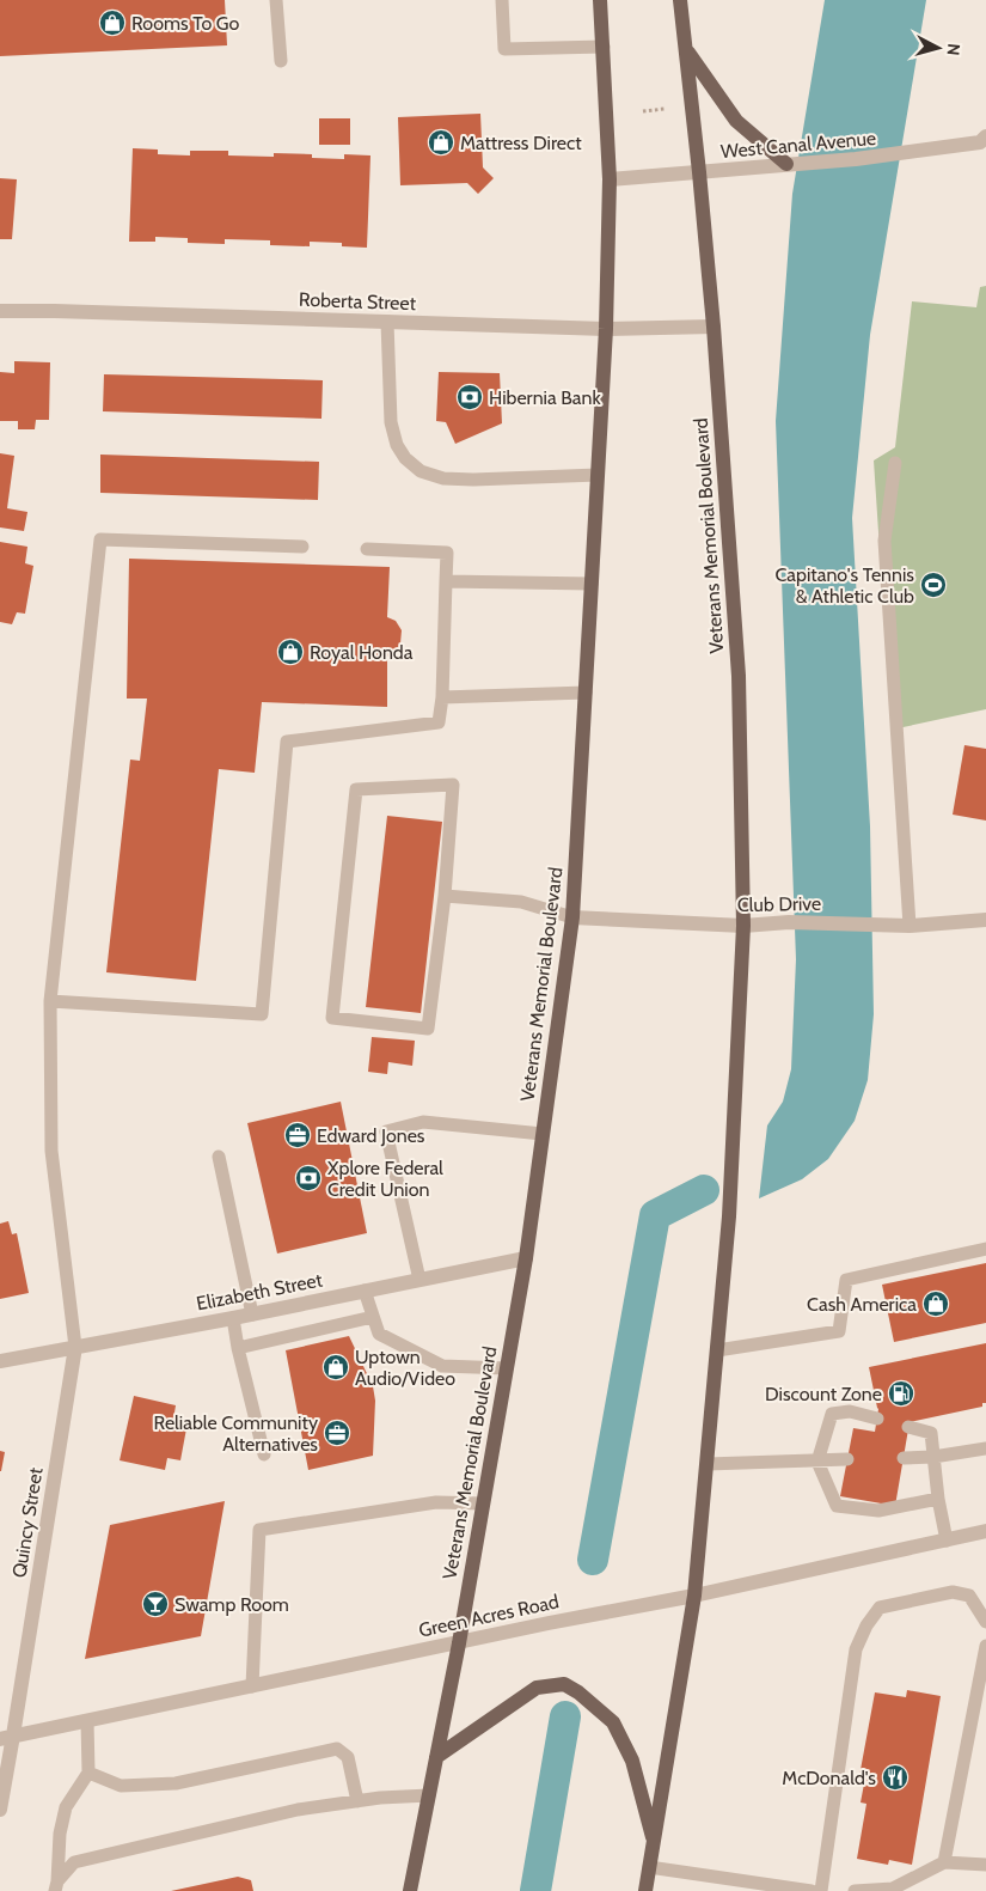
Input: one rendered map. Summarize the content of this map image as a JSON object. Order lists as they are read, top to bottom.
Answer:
{
  "streets": {
    "main road": ["Veterans Memorial Boulevard"],
    "street": [
      "West Canal Avenue",
      "Roberta Street",
      "Club Drive",
      "Elizabeth Street",
      "Quincy Street",
      "Green Acres Road"
    ]
  },
  "crossings": [
    ["West Canal Avenue", "Veterans Memorial Boulevard"],
    ["Roberta Street", "Veterans Memorial Boulevard"],
    ["Veterans Memorial Boulevard", "Club Drive"],
    ["Veterans Memorial Boulevard", "Elizabeth Street"],
    ["Veterans Memorial Boulevard", "Green Acres Road"],
    ["Elizabeth Street", "Quincy Street"],
    ["Quincy Street", "Green Acres Road"]
  ],
  "places": {
    "shop": [
      "Rooms To Go",
      "Mattress Direct",
      "Royal Honda",
      "Cash America",
      "Uptown Audio/Video"
    ],
    "bank": ["Hibernia Bank", "Xplore Federal Credit Union"],
    "sports": ["Capitano's Tennis & Athletic Club"],
    "office": ["Edward Jones", "Reliable Community Alternatives"],
    "fuel station": ["Discount Zone"],
    "bar": ["Swamp Room"],
    "restaurant": ["McDonald's"]
  },
  "north": "right"
}
